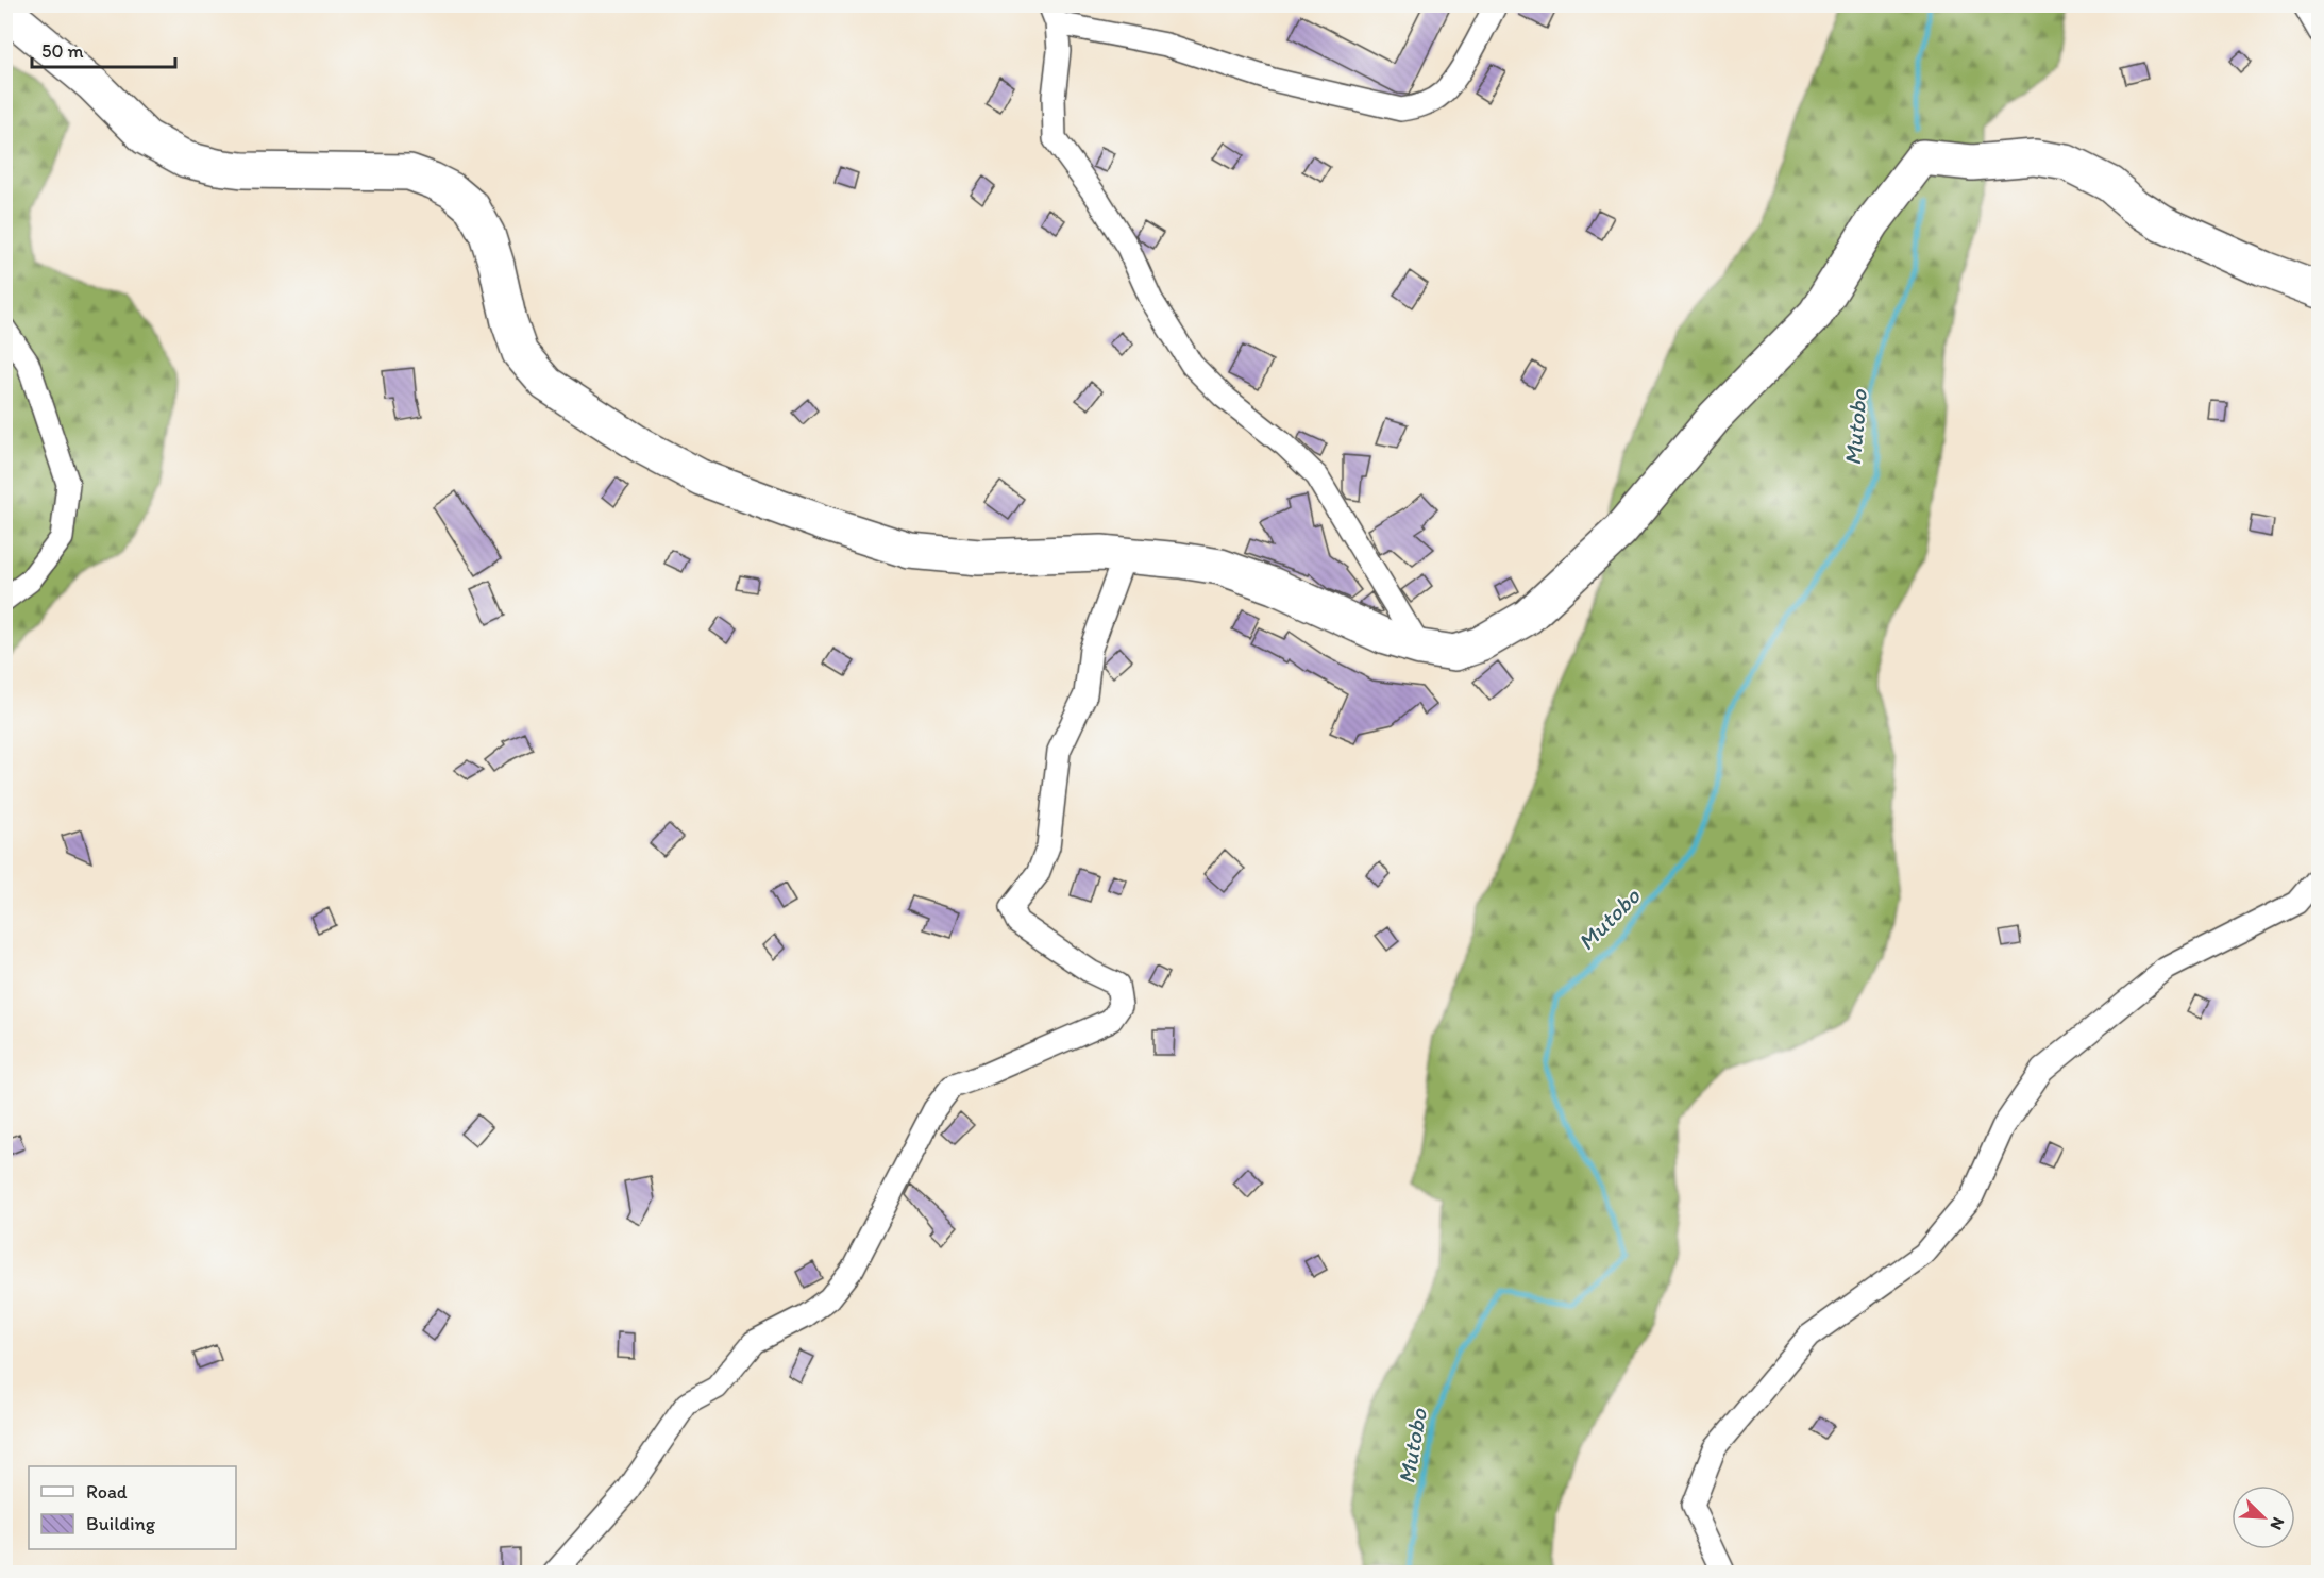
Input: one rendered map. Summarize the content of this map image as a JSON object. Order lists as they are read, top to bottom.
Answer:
{
  "water": ["Mutobo"],
  "legend": ["Road", "Building"],
  "scale_bar": "50 m",
  "north": "bottom right"
}
